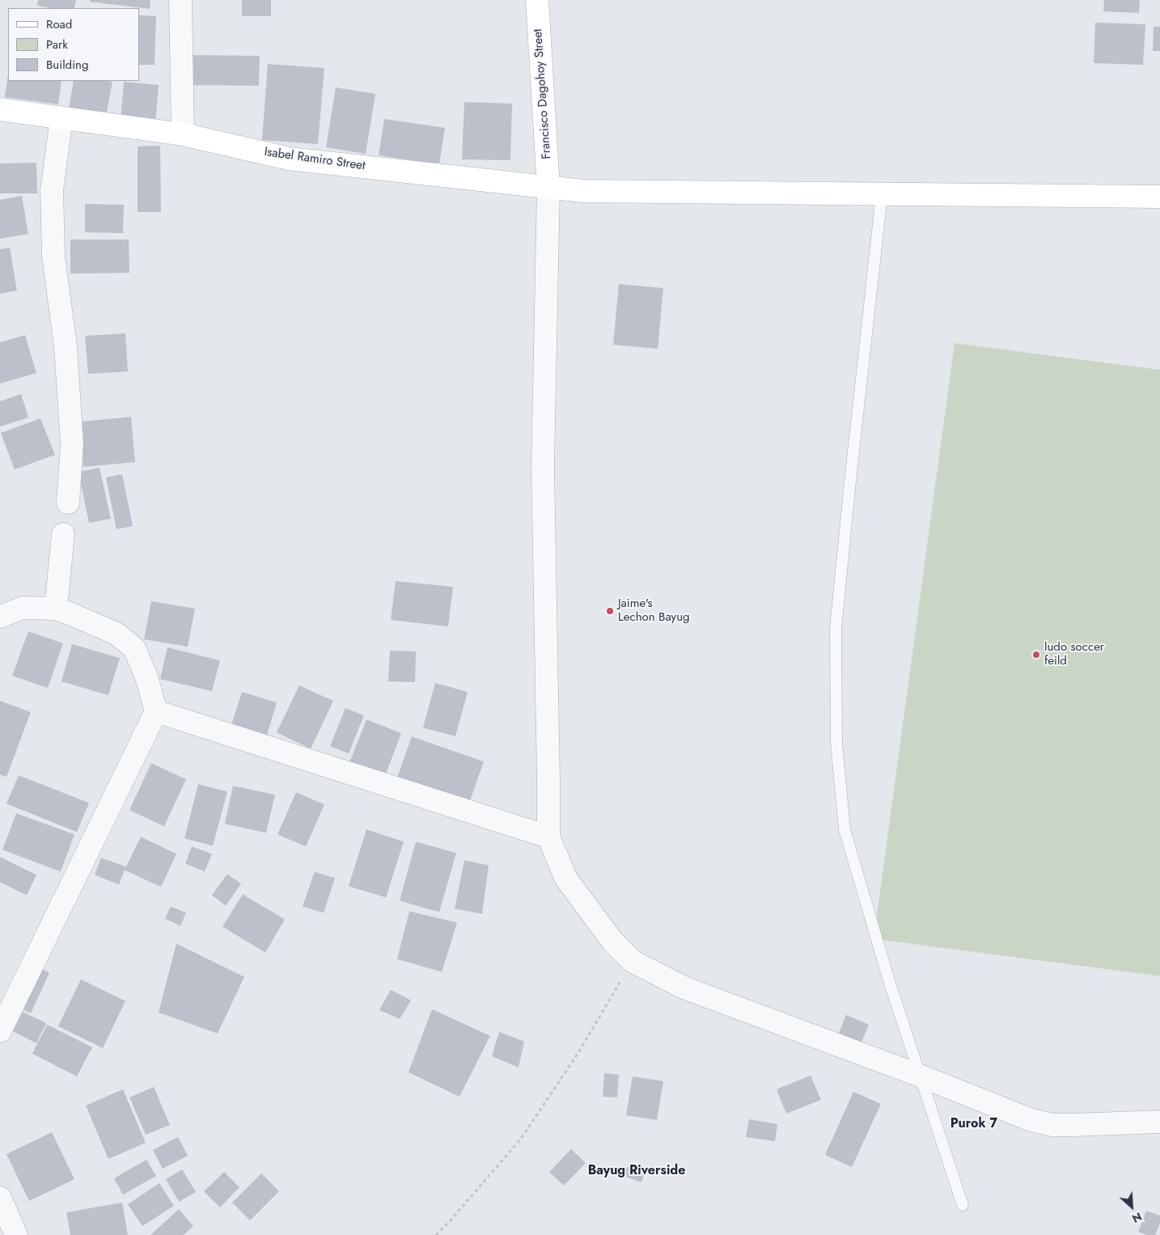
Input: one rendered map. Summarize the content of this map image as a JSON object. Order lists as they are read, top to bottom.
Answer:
{
  "streets": {
    "street": ["Francisco Dagohoy Street", "Isabel Ramiro Street"]
  },
  "crossings": [
    ["Francisco Dagohoy Street", "Isabel Ramiro Street"]
  ],
  "districts": ["Purok 7", "Bayug Riverside"],
  "places": ["Jaime's Lechon Bayug", "ludo soccer feild"],
  "legend": ["Road", "Park", "Building"],
  "north": "bottom right"
}
